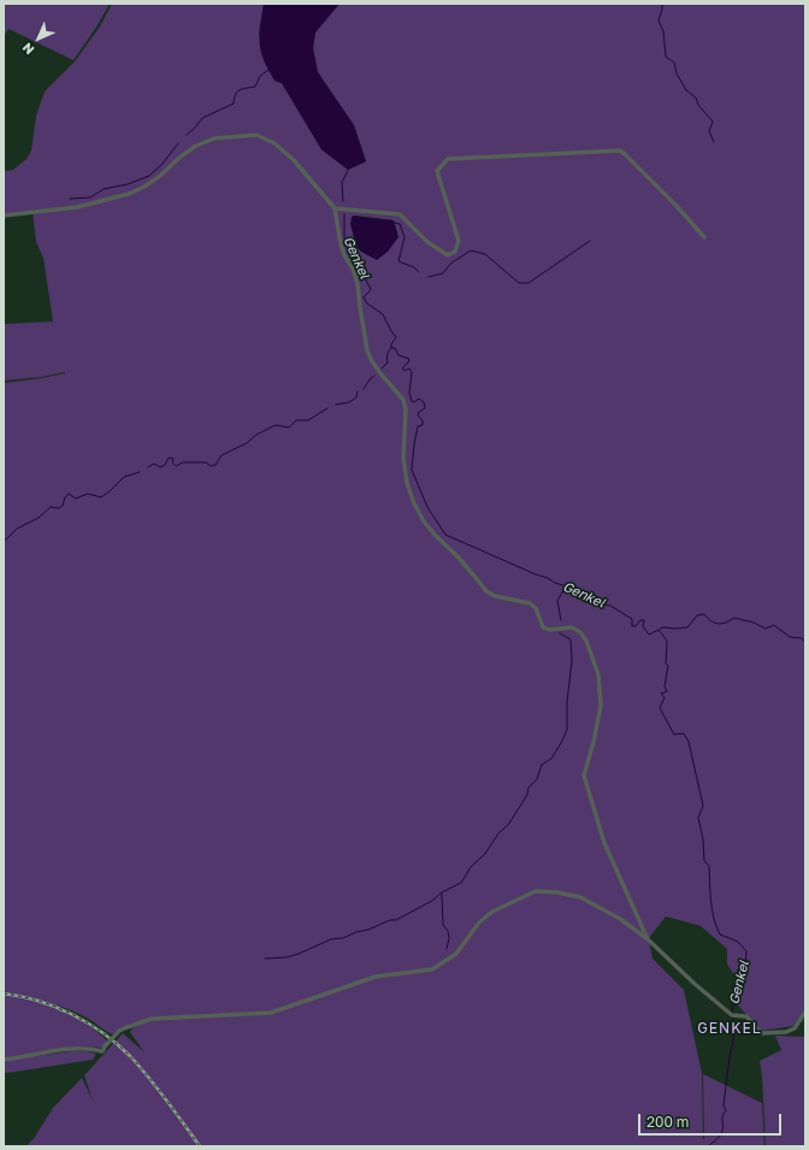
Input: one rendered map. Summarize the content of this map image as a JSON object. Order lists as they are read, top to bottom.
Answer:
{
  "districts": ["GENKEL"],
  "water": ["Genkel"],
  "scale_bar": "200 m",
  "north": "bottom left"
}
